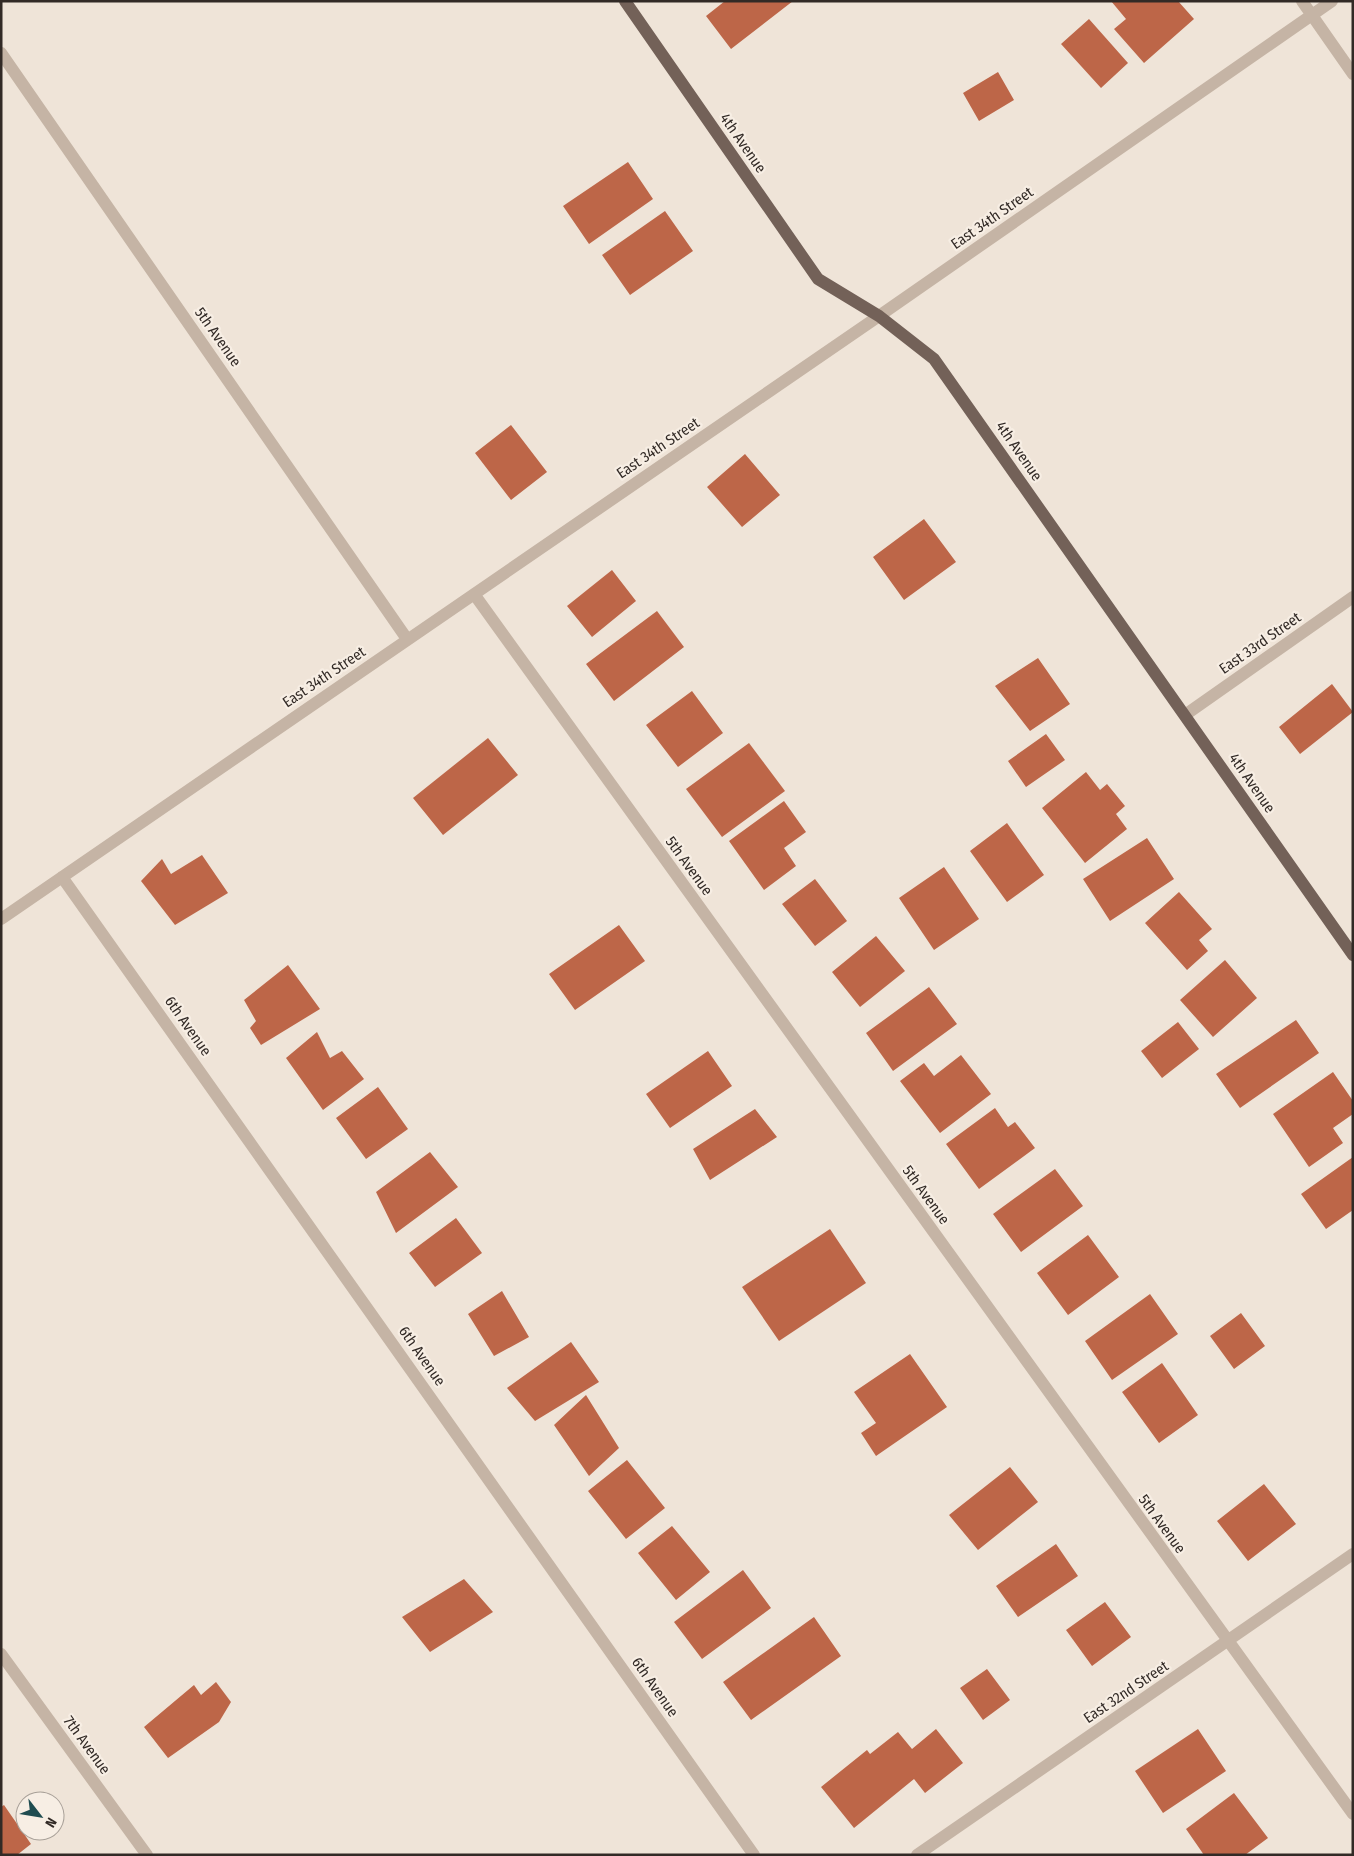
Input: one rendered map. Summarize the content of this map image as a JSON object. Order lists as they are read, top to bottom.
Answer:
{
  "streets": {
    "main road": ["4th Avenue"],
    "street": [
      "East 34th Street",
      "5th Avenue",
      "East 33rd Street",
      "6th Avenue",
      "East 32nd Street",
      "7th Avenue"
    ]
  },
  "crossings": [
    ["4th Avenue", "East 34th Street"],
    ["4th Avenue", "East 33rd Street"],
    ["East 34th Street", "5th Avenue"],
    ["East 34th Street", "6th Avenue"],
    ["5th Avenue", "East 32nd Street"]
  ],
  "north": "bottom right"
}
